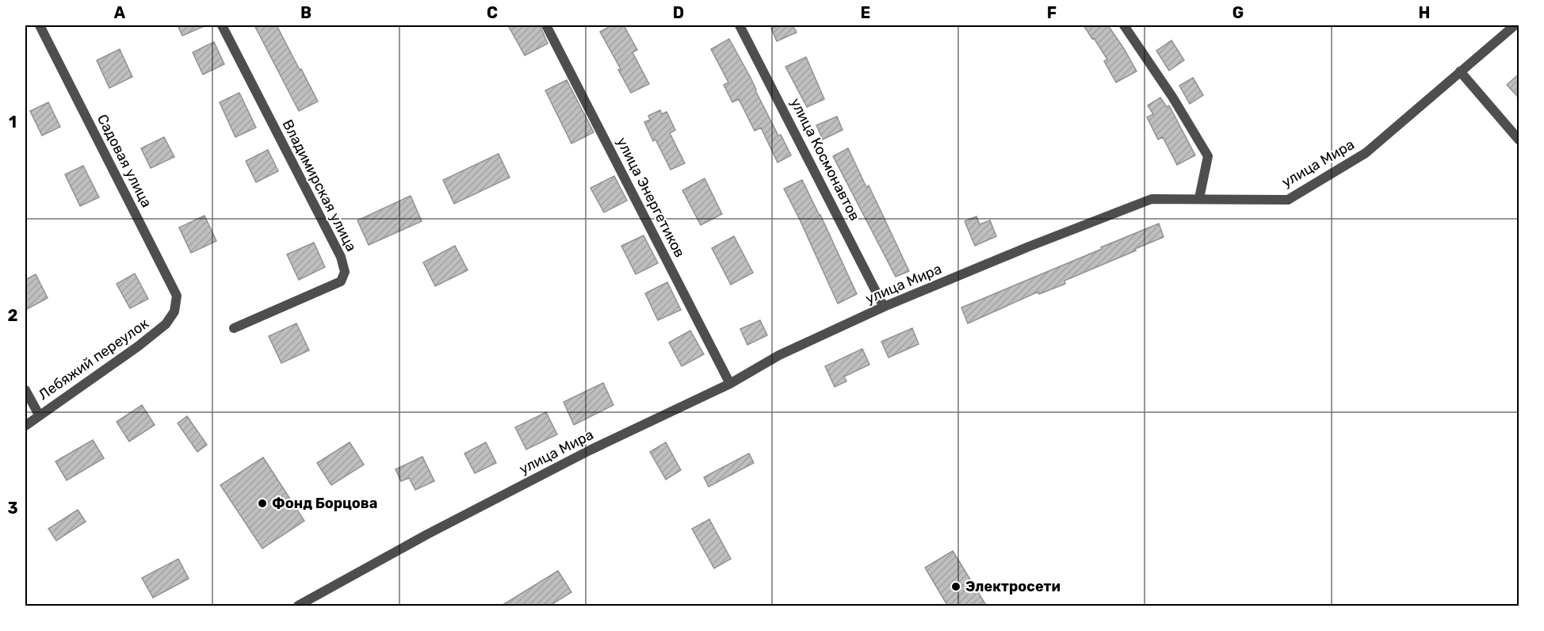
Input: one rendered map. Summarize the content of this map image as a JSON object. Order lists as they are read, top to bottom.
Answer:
{
  "streets": {
    "street": [
      "улица Космонавтов",
      "Садовая улица",
      "улица Мира",
      "Владимирская улица",
      "улица Энергетиков",
      "Лебяжий переулок"
    ]
  },
  "crossings": [
    ["улица Космонавтов", "улица Мира"],
    ["Садовая улица", "Лебяжий переулок"],
    ["улица Мира", "улица Энергетиков"]
  ],
  "places": ["Фонд Борцова", "Электросети"],
  "grid": {
    "columns": [
      "A",
      "B",
      "C",
      "D",
      "E",
      "F",
      "G",
      "H"
    ],
    "rows": ["1", "2", "3"]
  }
}
